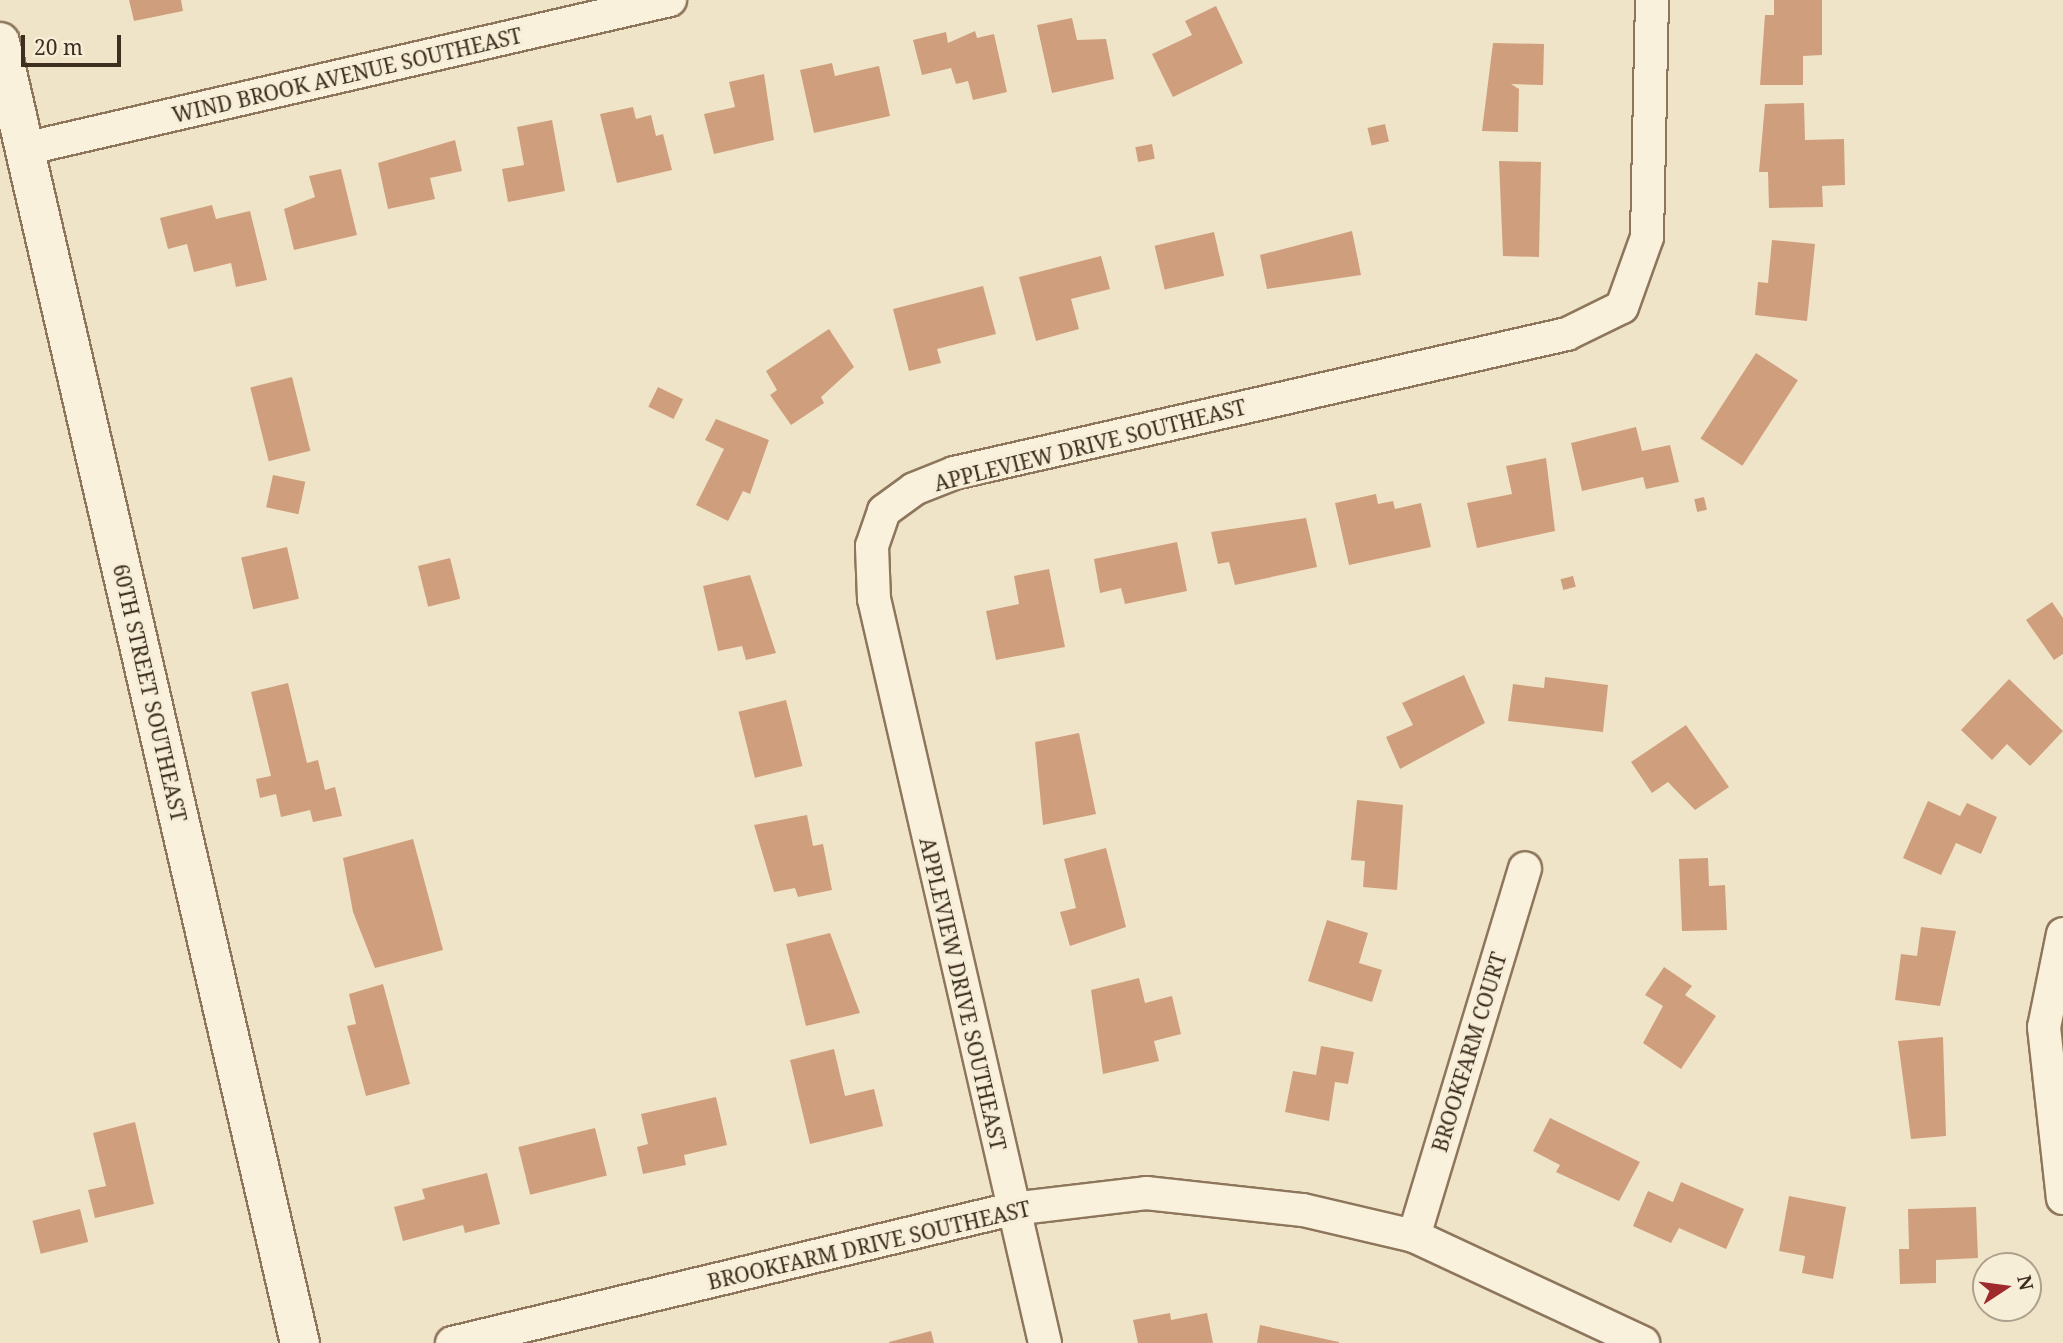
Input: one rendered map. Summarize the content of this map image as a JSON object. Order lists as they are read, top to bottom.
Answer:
{
  "streets": {
    "main road": ["60TH STREET SOUTHEAST"],
    "street": [
      "WIND BROOK AVENUE SOUTHEAST",
      "APPLEVIEW DRIVE SOUTHEAST",
      "BROOKFARM COURT",
      "BROOKFARM DRIVE SOUTHEAST"
    ]
  },
  "crossings": [
    ["WIND BROOK AVENUE SOUTHEAST", "60TH STREET SOUTHEAST"],
    ["APPLEVIEW DRIVE SOUTHEAST", "BROOKFARM DRIVE SOUTHEAST"],
    ["BROOKFARM COURT", "BROOKFARM DRIVE SOUTHEAST"]
  ],
  "scale_bar": "20 m",
  "north": "right"
}
